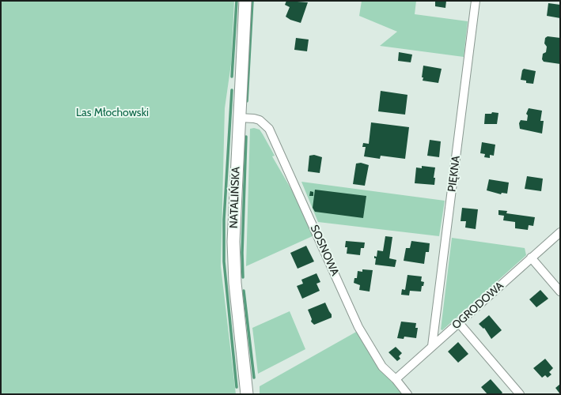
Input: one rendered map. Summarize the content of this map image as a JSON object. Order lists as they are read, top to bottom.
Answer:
{
  "streets": {
    "main road": ["NATALIŃSKA"],
    "street": ["PIĘKNA", "SOSNOWA", "OGRODOWA"]
  },
  "crossings": [
    ["PIĘKNA", "OGRODOWA"],
    ["NATALIŃSKA", "SOSNOWA"],
    ["SOSNOWA", "OGRODOWA"]
  ],
  "parks": ["Las Młochowski"]
}
